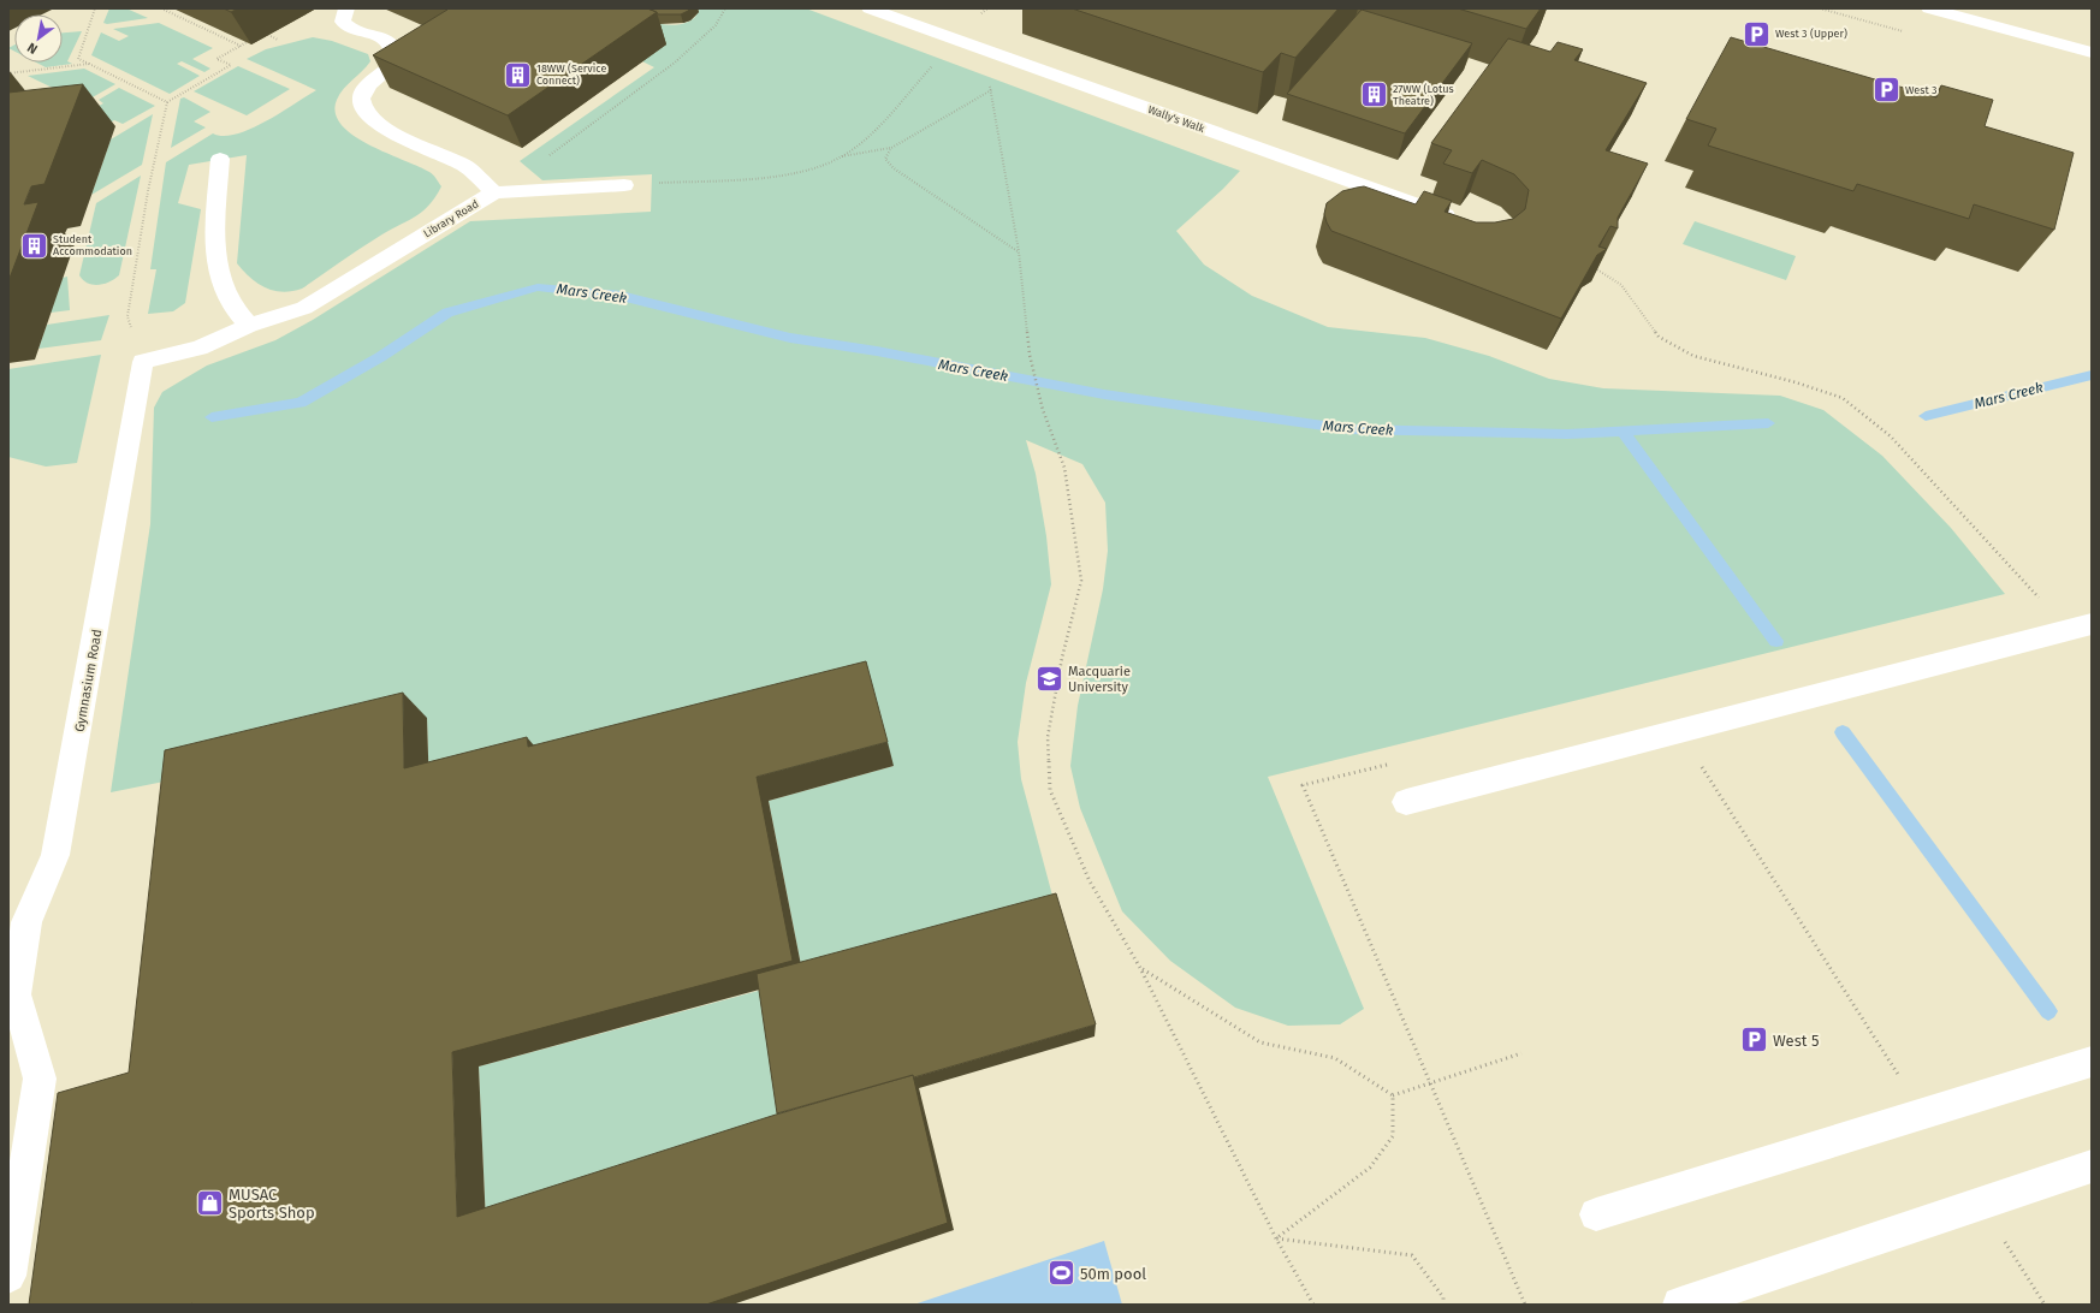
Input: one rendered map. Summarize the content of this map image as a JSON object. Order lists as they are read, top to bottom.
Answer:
{
  "streets": {
    "street": ["Wally's Walk", "Library Road", "Gymnasium Road"]
  },
  "crossings": [
    ["Library Road", "Gymnasium Road"]
  ],
  "water": ["Mars Creek"],
  "places": {
    "parking": ["West 3 (Upper)", "West 3", "West 5"],
    "building": ["18WW (Service Connect)", "27WW (Lotus Theatre)", "Student Accommodation"],
    "school or university": ["Macquarie University"],
    "shop": ["MUSAC Sports Shop"],
    "sports": ["50m pool"]
  },
  "north": "bottom left"
}
